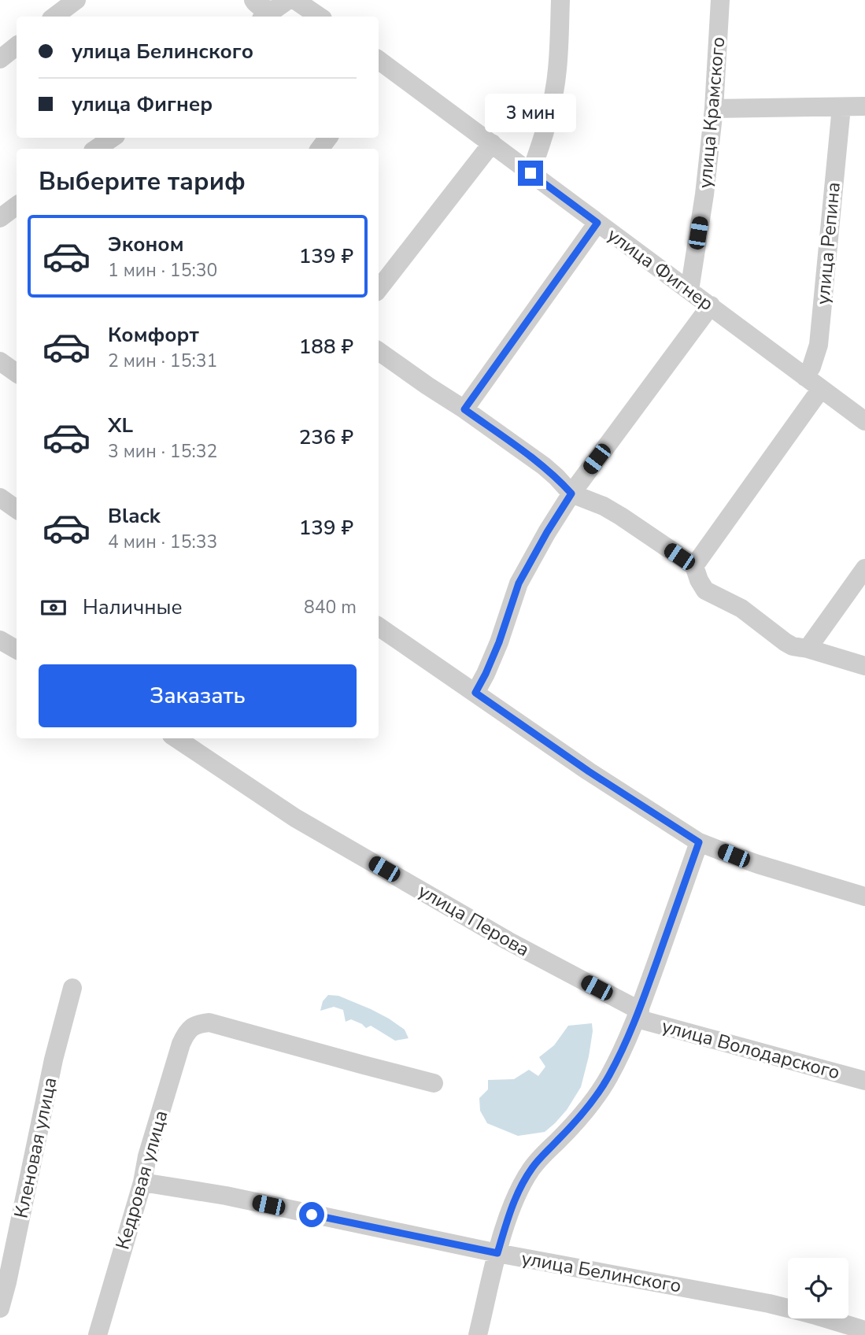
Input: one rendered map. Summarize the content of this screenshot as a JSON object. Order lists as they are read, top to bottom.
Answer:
{
  "streets": {
    "street": [
      "улица Крамского",
      "улица Репина",
      "улица Фигнер",
      "улица Перова",
      "улица Володарского",
      "Кленовая улица",
      "Кедровая улица",
      "улица Белинского"
    ]
  },
  "crossings": [
    ["улица Крамского", "улица Фигнер"],
    ["улица Репина", "улица Фигнер"],
    ["улица Перова", "улица Володарского"],
    ["Кедровая улица", "улица Белинского"]
  ],
  "page": {
    "banner": ["улица Белинского", "улица Фигнер"],
    "bubble": "3 мин",
    "heading": "Выберите тариф",
    "list": [
      {
        "name": "Эконом",
        "note": "1 мин · 15:30",
        "value": "139 ₽"
      },
      {
        "name": "Комфорт",
        "note": "2 мин · 15:31",
        "value": "188 ₽"
      },
      {
        "name": "XL",
        "note": "3 мин · 15:32",
        "value": "236 ₽"
      },
      {
        "name": "Black",
        "note": "4 мин · 15:33",
        "value": "139 ₽"
      }
    ],
    "pay": ["Наличные", "840 m"],
    "buttons": "Заказать"
  }
}
